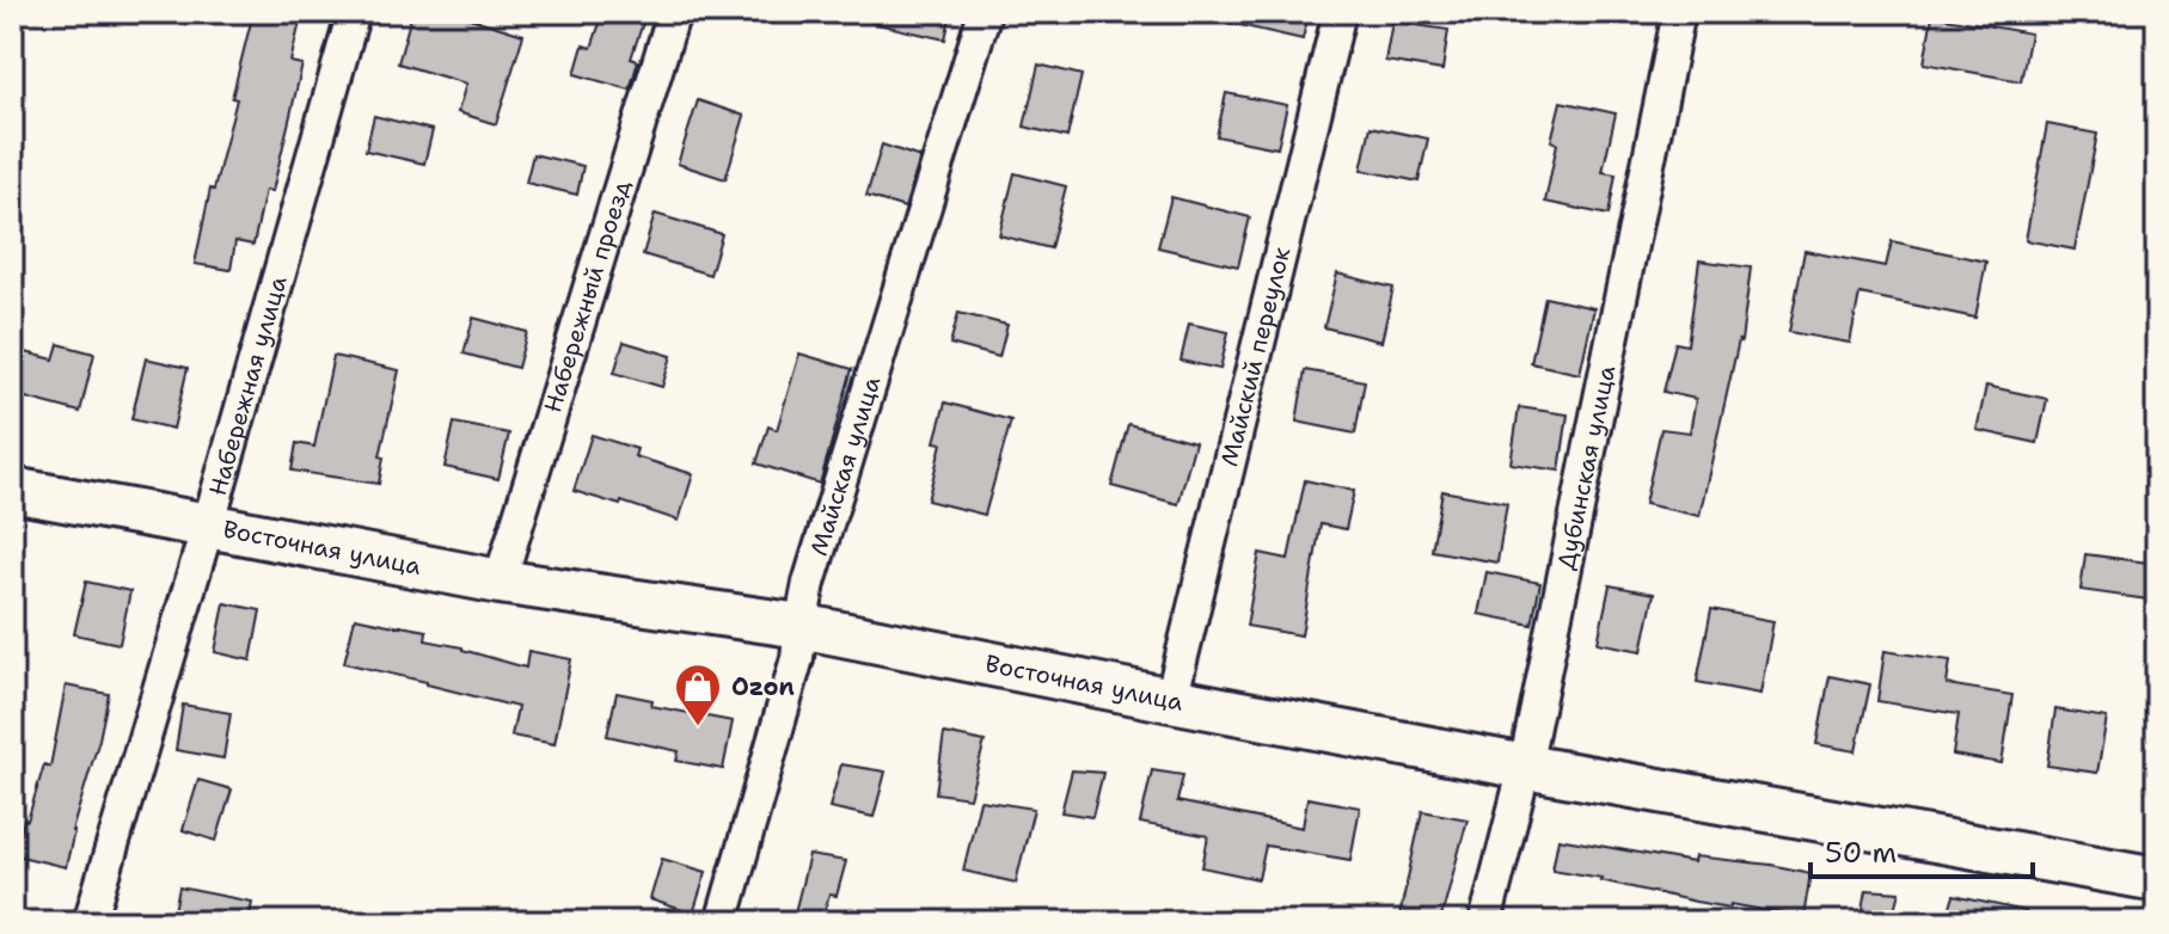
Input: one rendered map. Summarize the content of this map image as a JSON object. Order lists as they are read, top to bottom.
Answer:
{
  "streets": {
    "street": [
      "Набережный проезд",
      "Майский переулок",
      "Набережная улица",
      "Майская улица",
      "Дубинская улица",
      "Восточная улица"
    ]
  },
  "crossings": [
    ["Набережный проезд", "Восточная улица"],
    ["Майский переулок", "Восточная улица"],
    ["Набережная улица", "Восточная улица"],
    ["Майская улица", "Восточная улица"],
    ["Дубинская улица", "Восточная улица"]
  ],
  "places": {
    "shop": ["Ozon"]
  },
  "scale_bar": "50 m"
}
